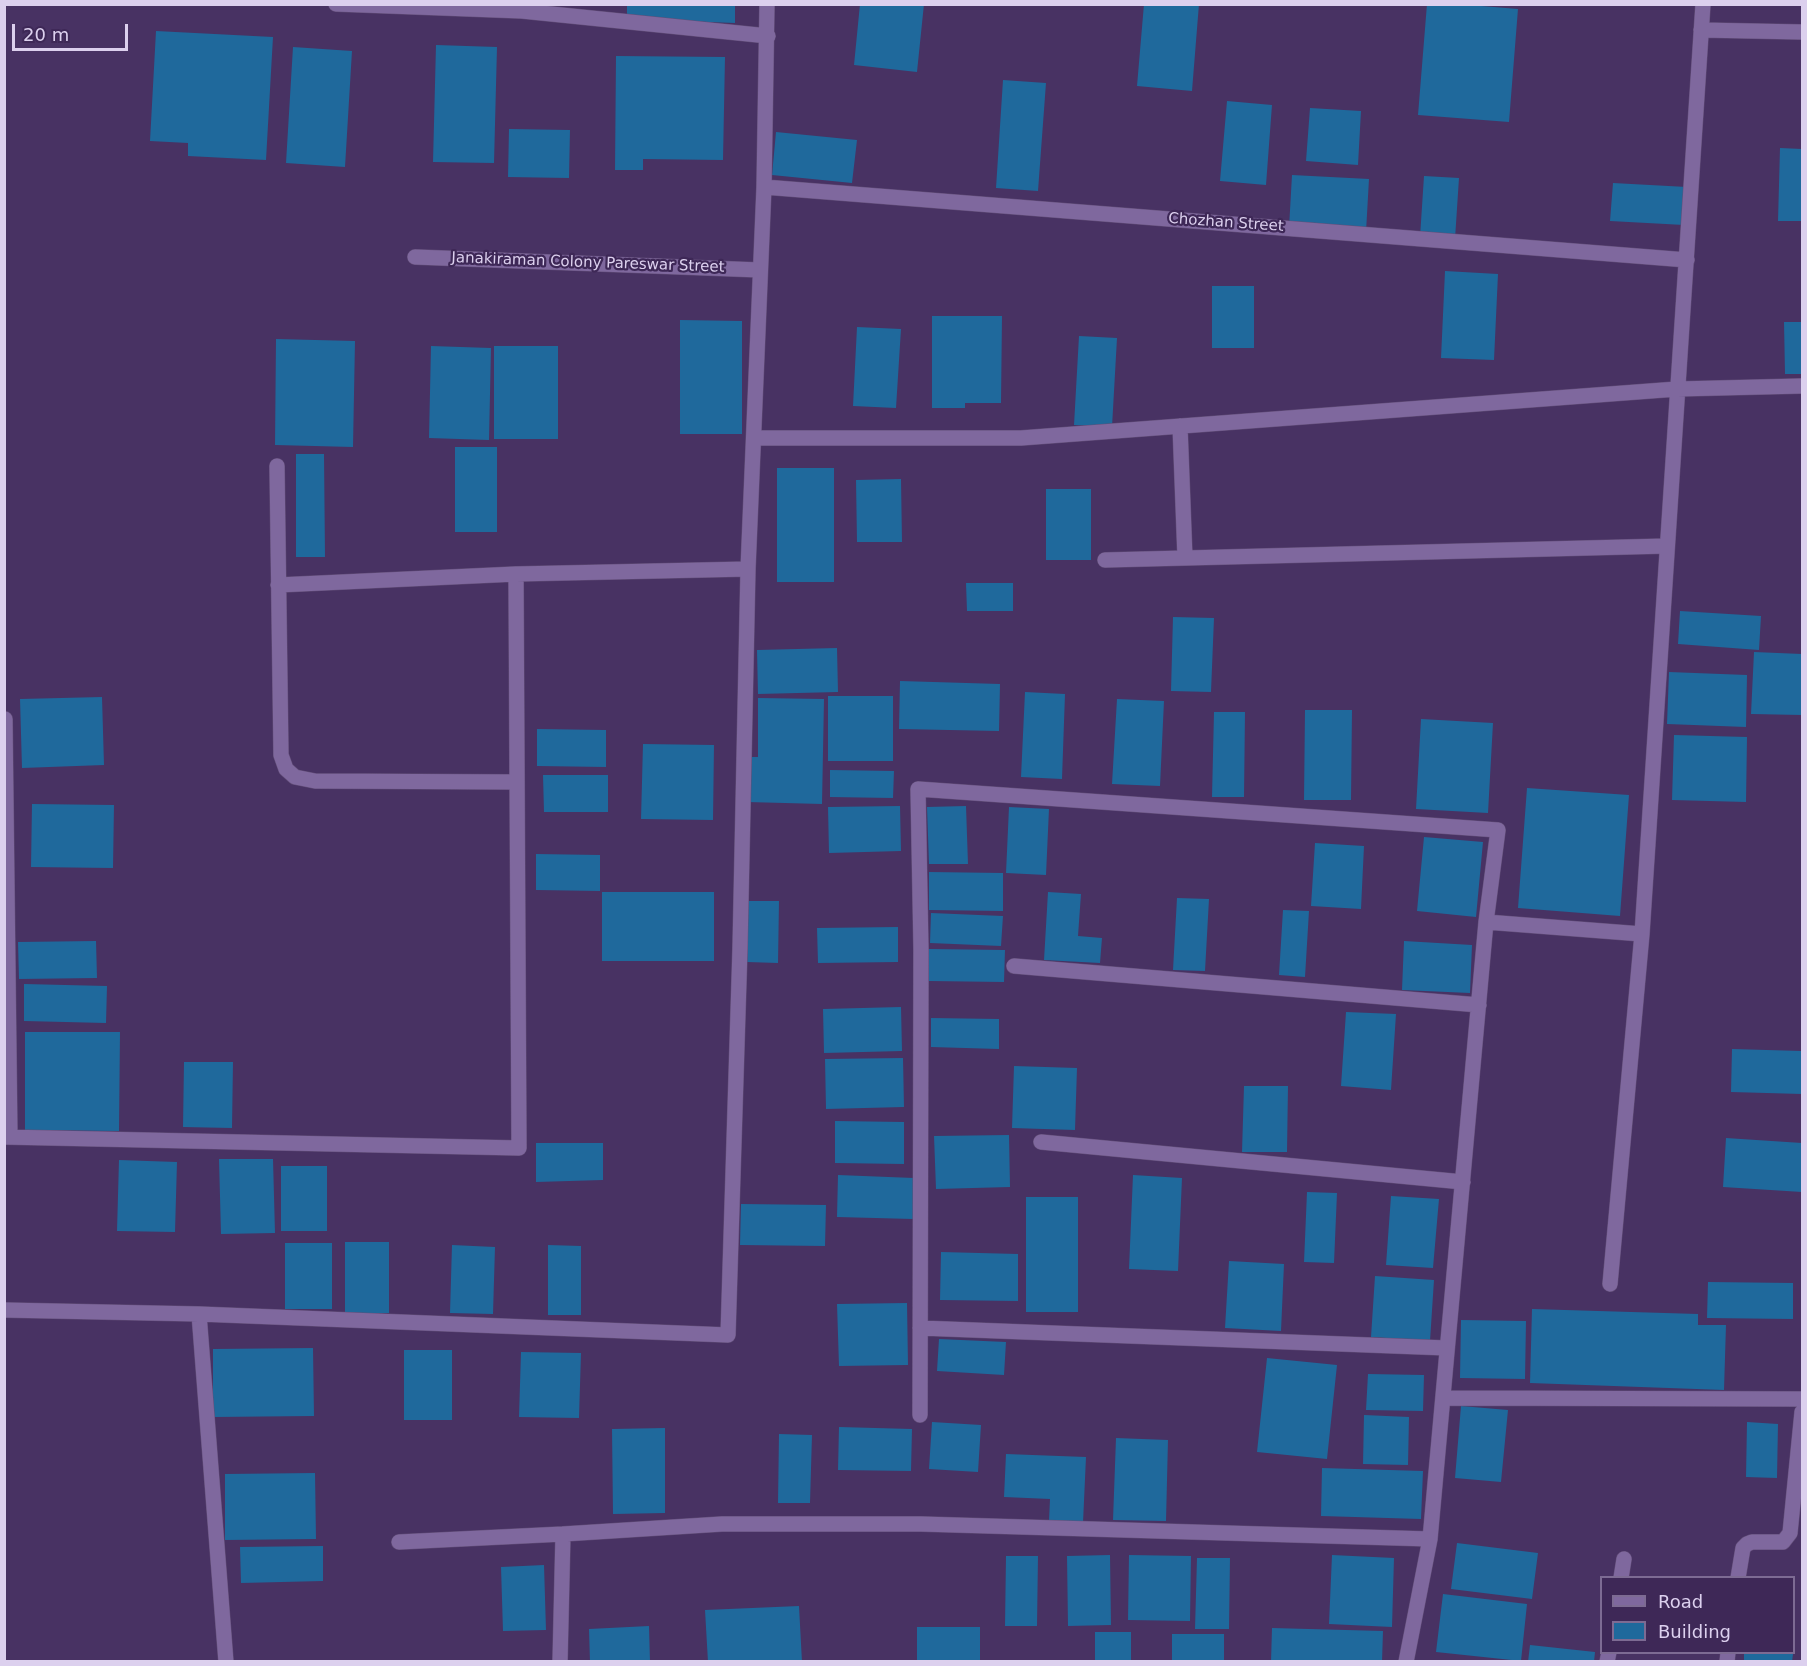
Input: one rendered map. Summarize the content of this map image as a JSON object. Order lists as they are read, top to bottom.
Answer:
{
  "streets": {
    "street": ["Chozhan Street", "Janakiraman Colony Pareswar Street"]
  },
  "legend": ["Road", "Building"],
  "scale_bar": "20 m"
}
